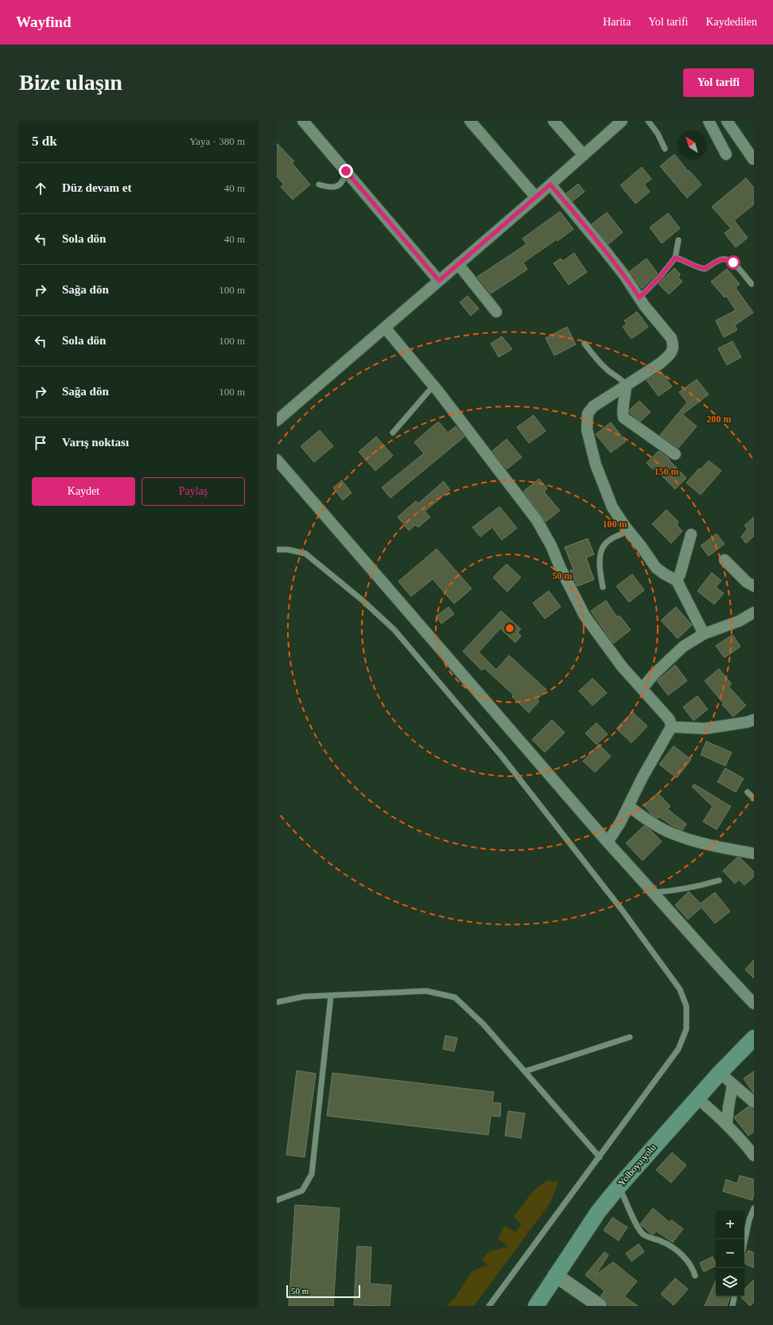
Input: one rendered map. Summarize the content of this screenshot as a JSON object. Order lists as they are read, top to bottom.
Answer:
{
  "streets": {
    "main road": ["Yolboyu yolu"]
  },
  "scale_bar": "50 m",
  "north": "top left",
  "page": {
    "header": "Wayfind",
    "nav": ["Harita", "Yol tarifi", "Kaydedilen"],
    "buttons": [
      "Yol tarifi",
      ["Kaydet", "Paylaş"]
    ],
    "title": "Bize ulaşın",
    "heading": ["5 dk", "Yaya · 380 m"],
    "list": [
      ["Düz devam et", "40 m"],
      ["Sola dön", "40 m"],
      ["Sağa dön", "100 m"],
      ["Sola dön", "100 m"],
      ["Sağa dön", "100 m"],
      "Varış noktası"
    ],
    "map_buttons": ["+", "−"],
    "scale": "50 m"
  },
  "rings": [
    "200 m",
    "150 m",
    "100 m",
    "50 m"
  ]
}
